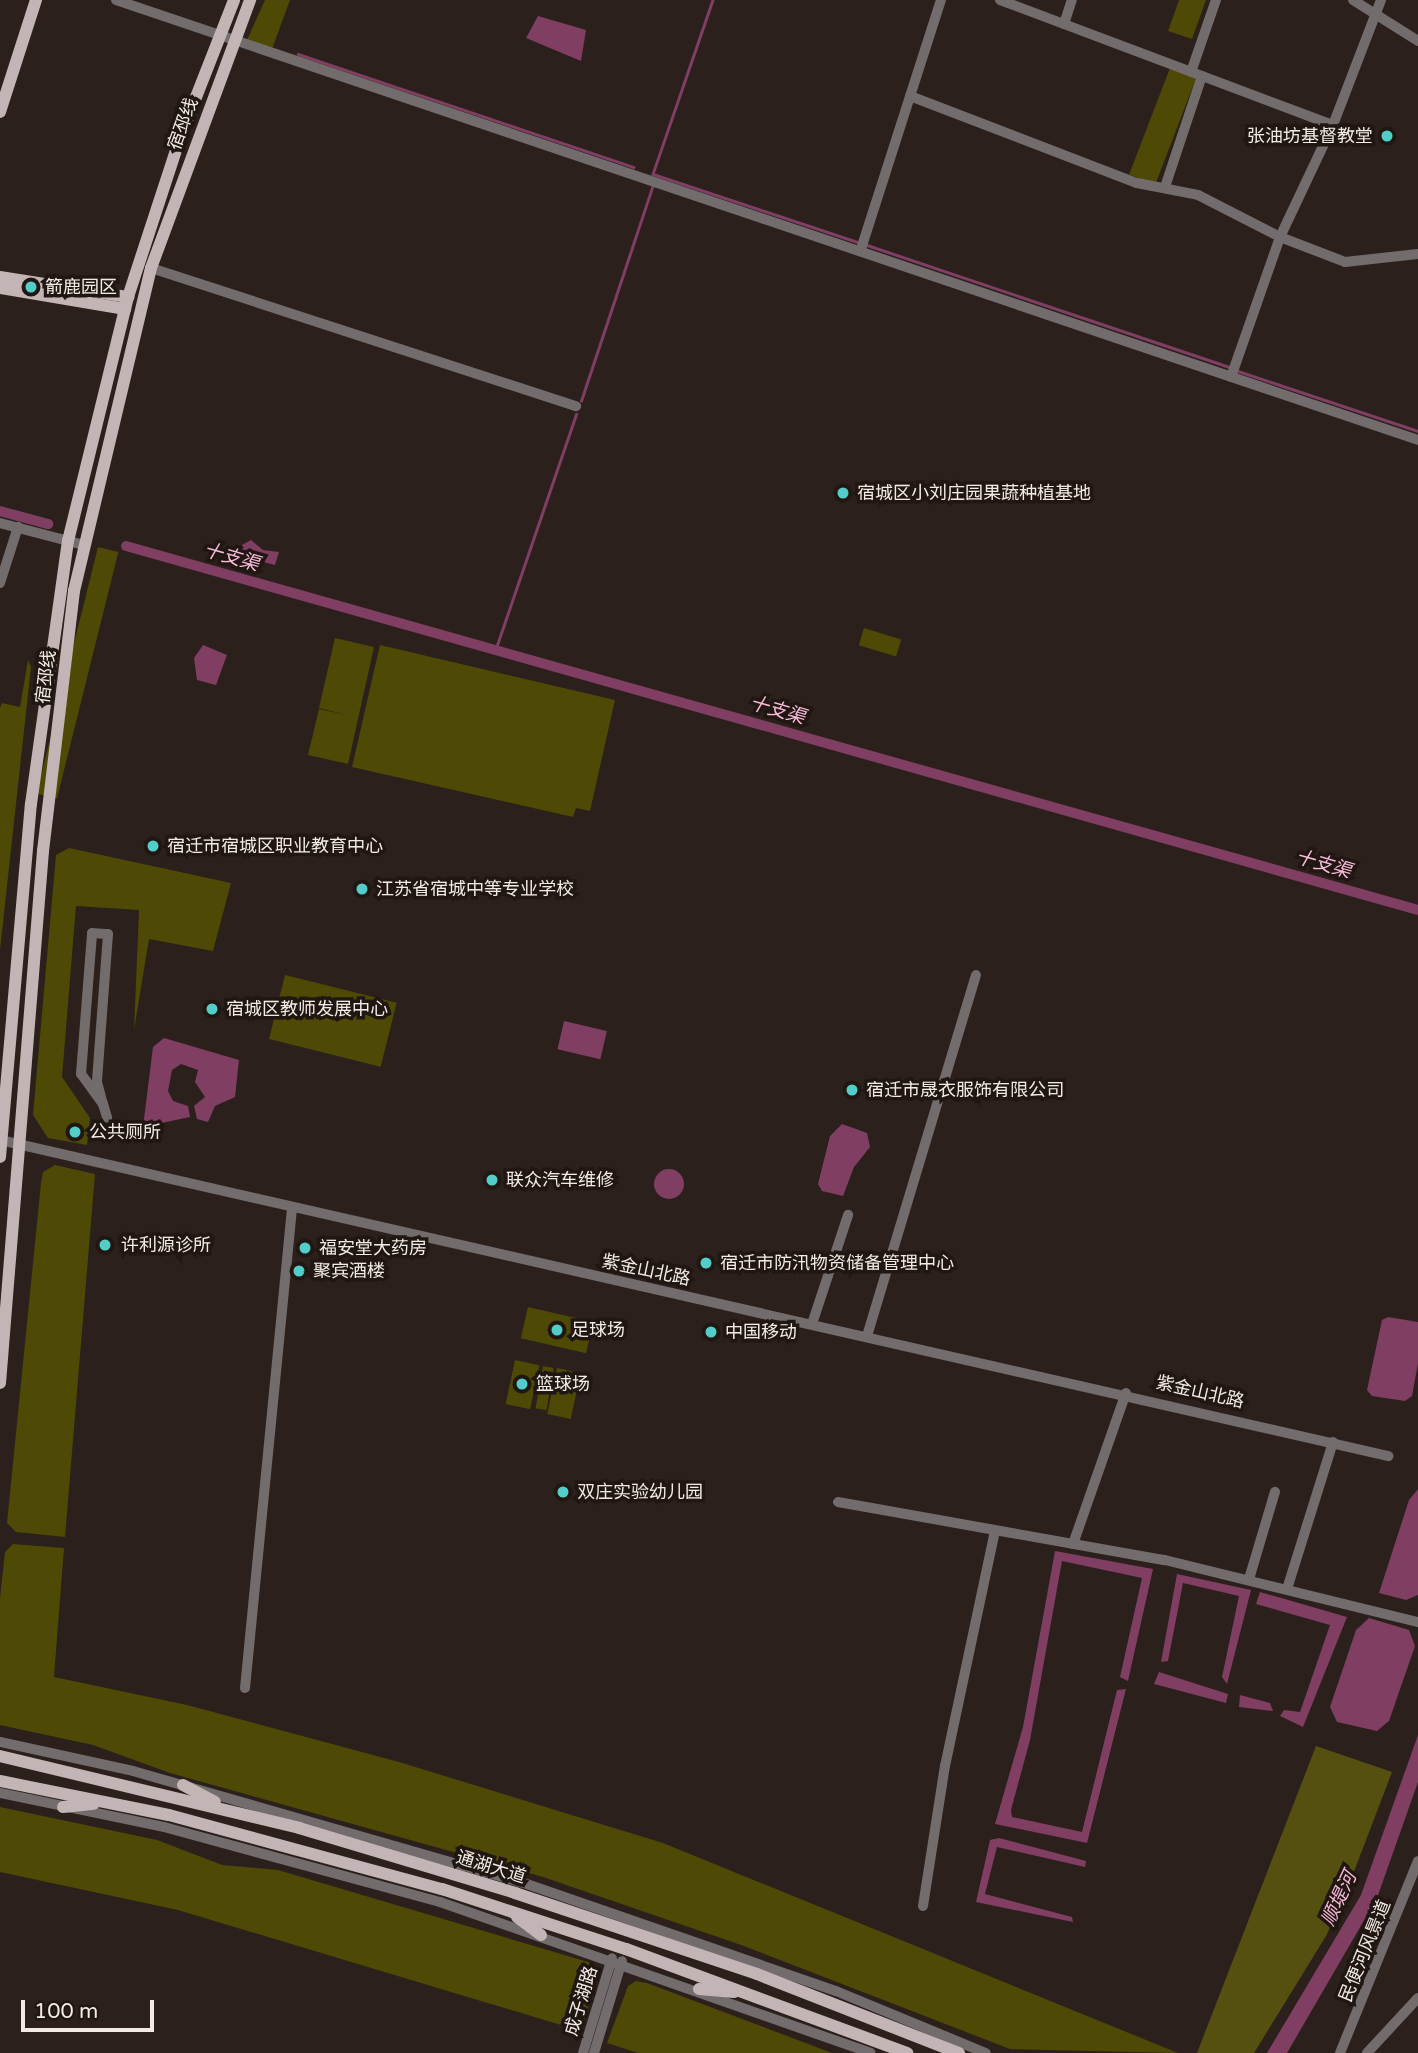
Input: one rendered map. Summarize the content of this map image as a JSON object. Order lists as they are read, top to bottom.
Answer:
{
  "streets": {
    "main road": ["宿邳线", "通湖大道"],
    "street": ["紫金山北路", "民便河风景道", "成子湖路"]
  },
  "crossings": [
    ["宿邳线", "紫金山北路"]
  ],
  "water": ["十支渠", "顺堤河"],
  "places": [
    "张油坊基督教堂",
    "箭鹿园区",
    "宿城区小刘庄园果蔬种植基地",
    "宿迁市宿城区职业教育中心",
    "江苏省宿城中等专业学校",
    "宿城区教师发展中心",
    "宿迁市晟衣服饰有限公司",
    "公共厕所",
    "联众汽车维修",
    "许利源诊所",
    "福安堂大药房",
    "宿迁市防汛物资储备管理中心",
    "聚宾酒楼",
    "足球场",
    "中国移动",
    "篮球场",
    "双庄实验幼儿园"
  ],
  "scale_bar": "100 m"
}
